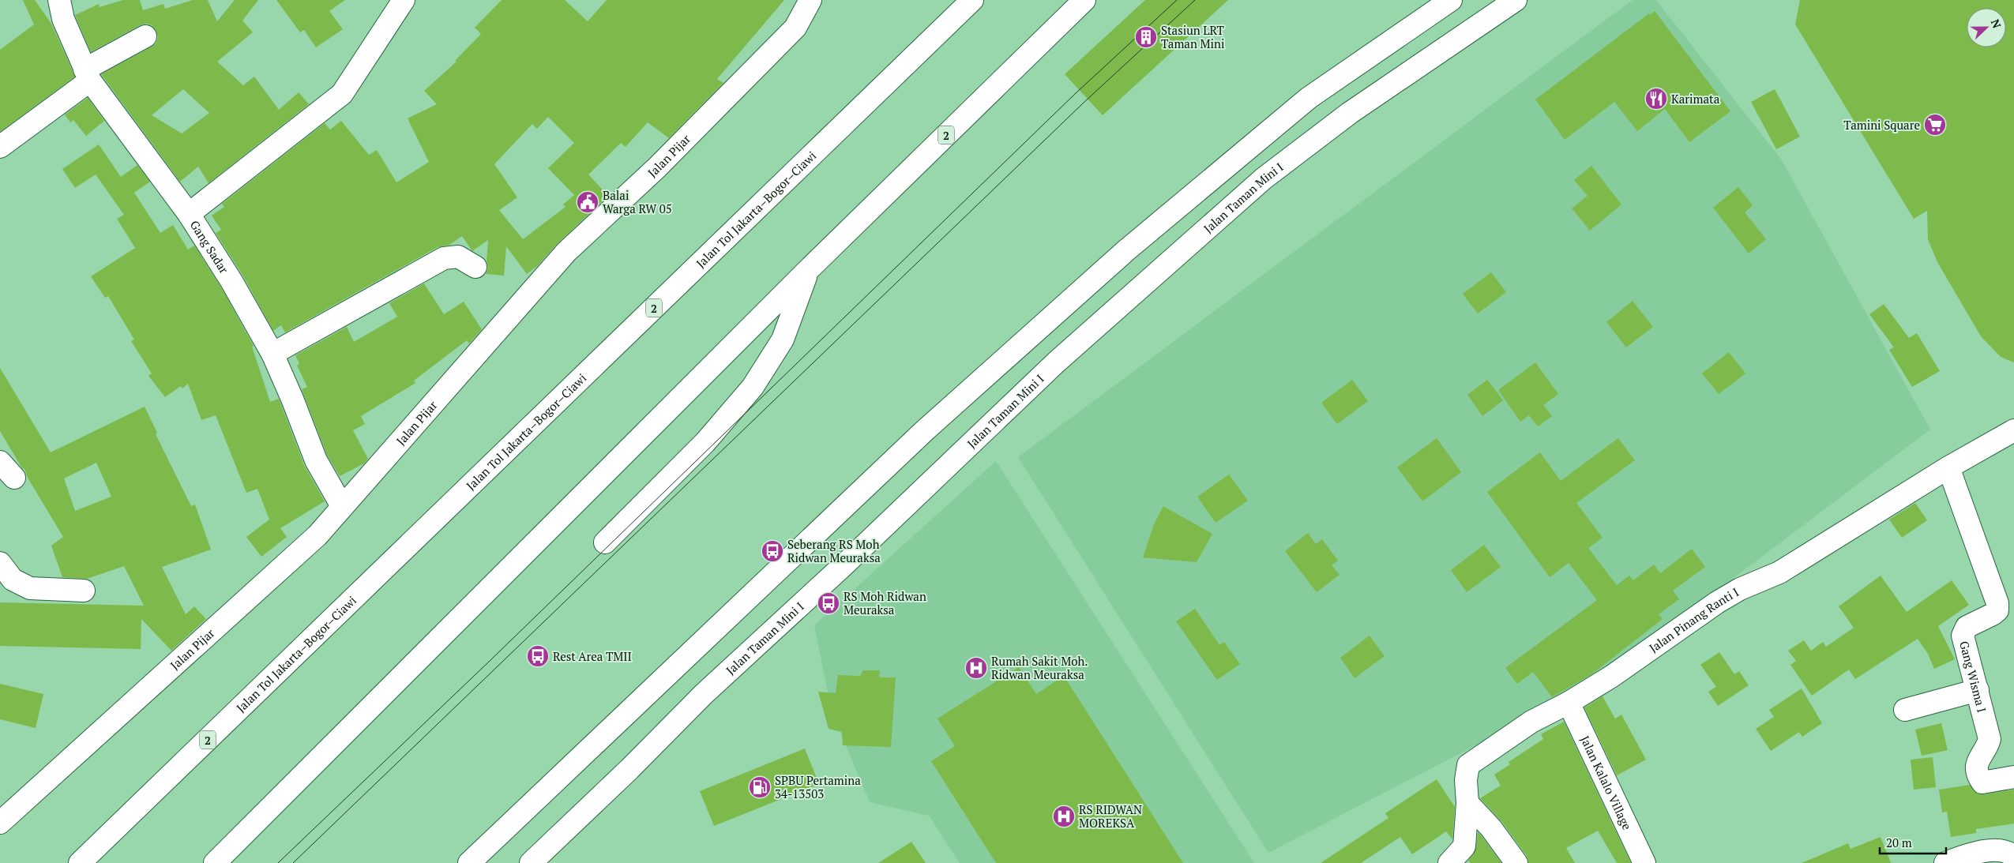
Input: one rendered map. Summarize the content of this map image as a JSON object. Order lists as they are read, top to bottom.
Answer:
{
  "streets": {
    "main road": [
      "2",
      "Jalan Pijar",
      "Jalan Taman Mini I",
      "Jalan Tol Jakarta–Bogor–Ciawi",
      "Gang Sadar",
      "Jalan Pinang Ranti I",
      "Gang Wisma I",
      "Jalan Kalalo Village"
    ]
  },
  "crossings": [
    ["Jalan Pijar", "Gang Sadar"],
    ["Jalan Pinang Ranti I", "Gang Wisma I"],
    ["Jalan Pinang Ranti I", "Jalan Kalalo Village"]
  ],
  "places": {
    "building": ["Stasiun LRT Taman Mini"],
    "restaurant": ["Karimata"],
    "supermarket": ["Tamini Square"],
    "public building": ["Balai Warga RW 05"],
    "bus stop": ["Seberang RS Moh Ridwan Meuraksa", "RS Moh Ridwan Meuraksa", "Rest Area TMII"],
    "hospital": ["Rumah Sakit Moh. Ridwan Meuraksa", "RS RIDWAN MOREKSA"],
    "fuel station": ["SPBU Pertamina 34-13503"]
  },
  "scale_bar": "20 m",
  "north": "right"
}
